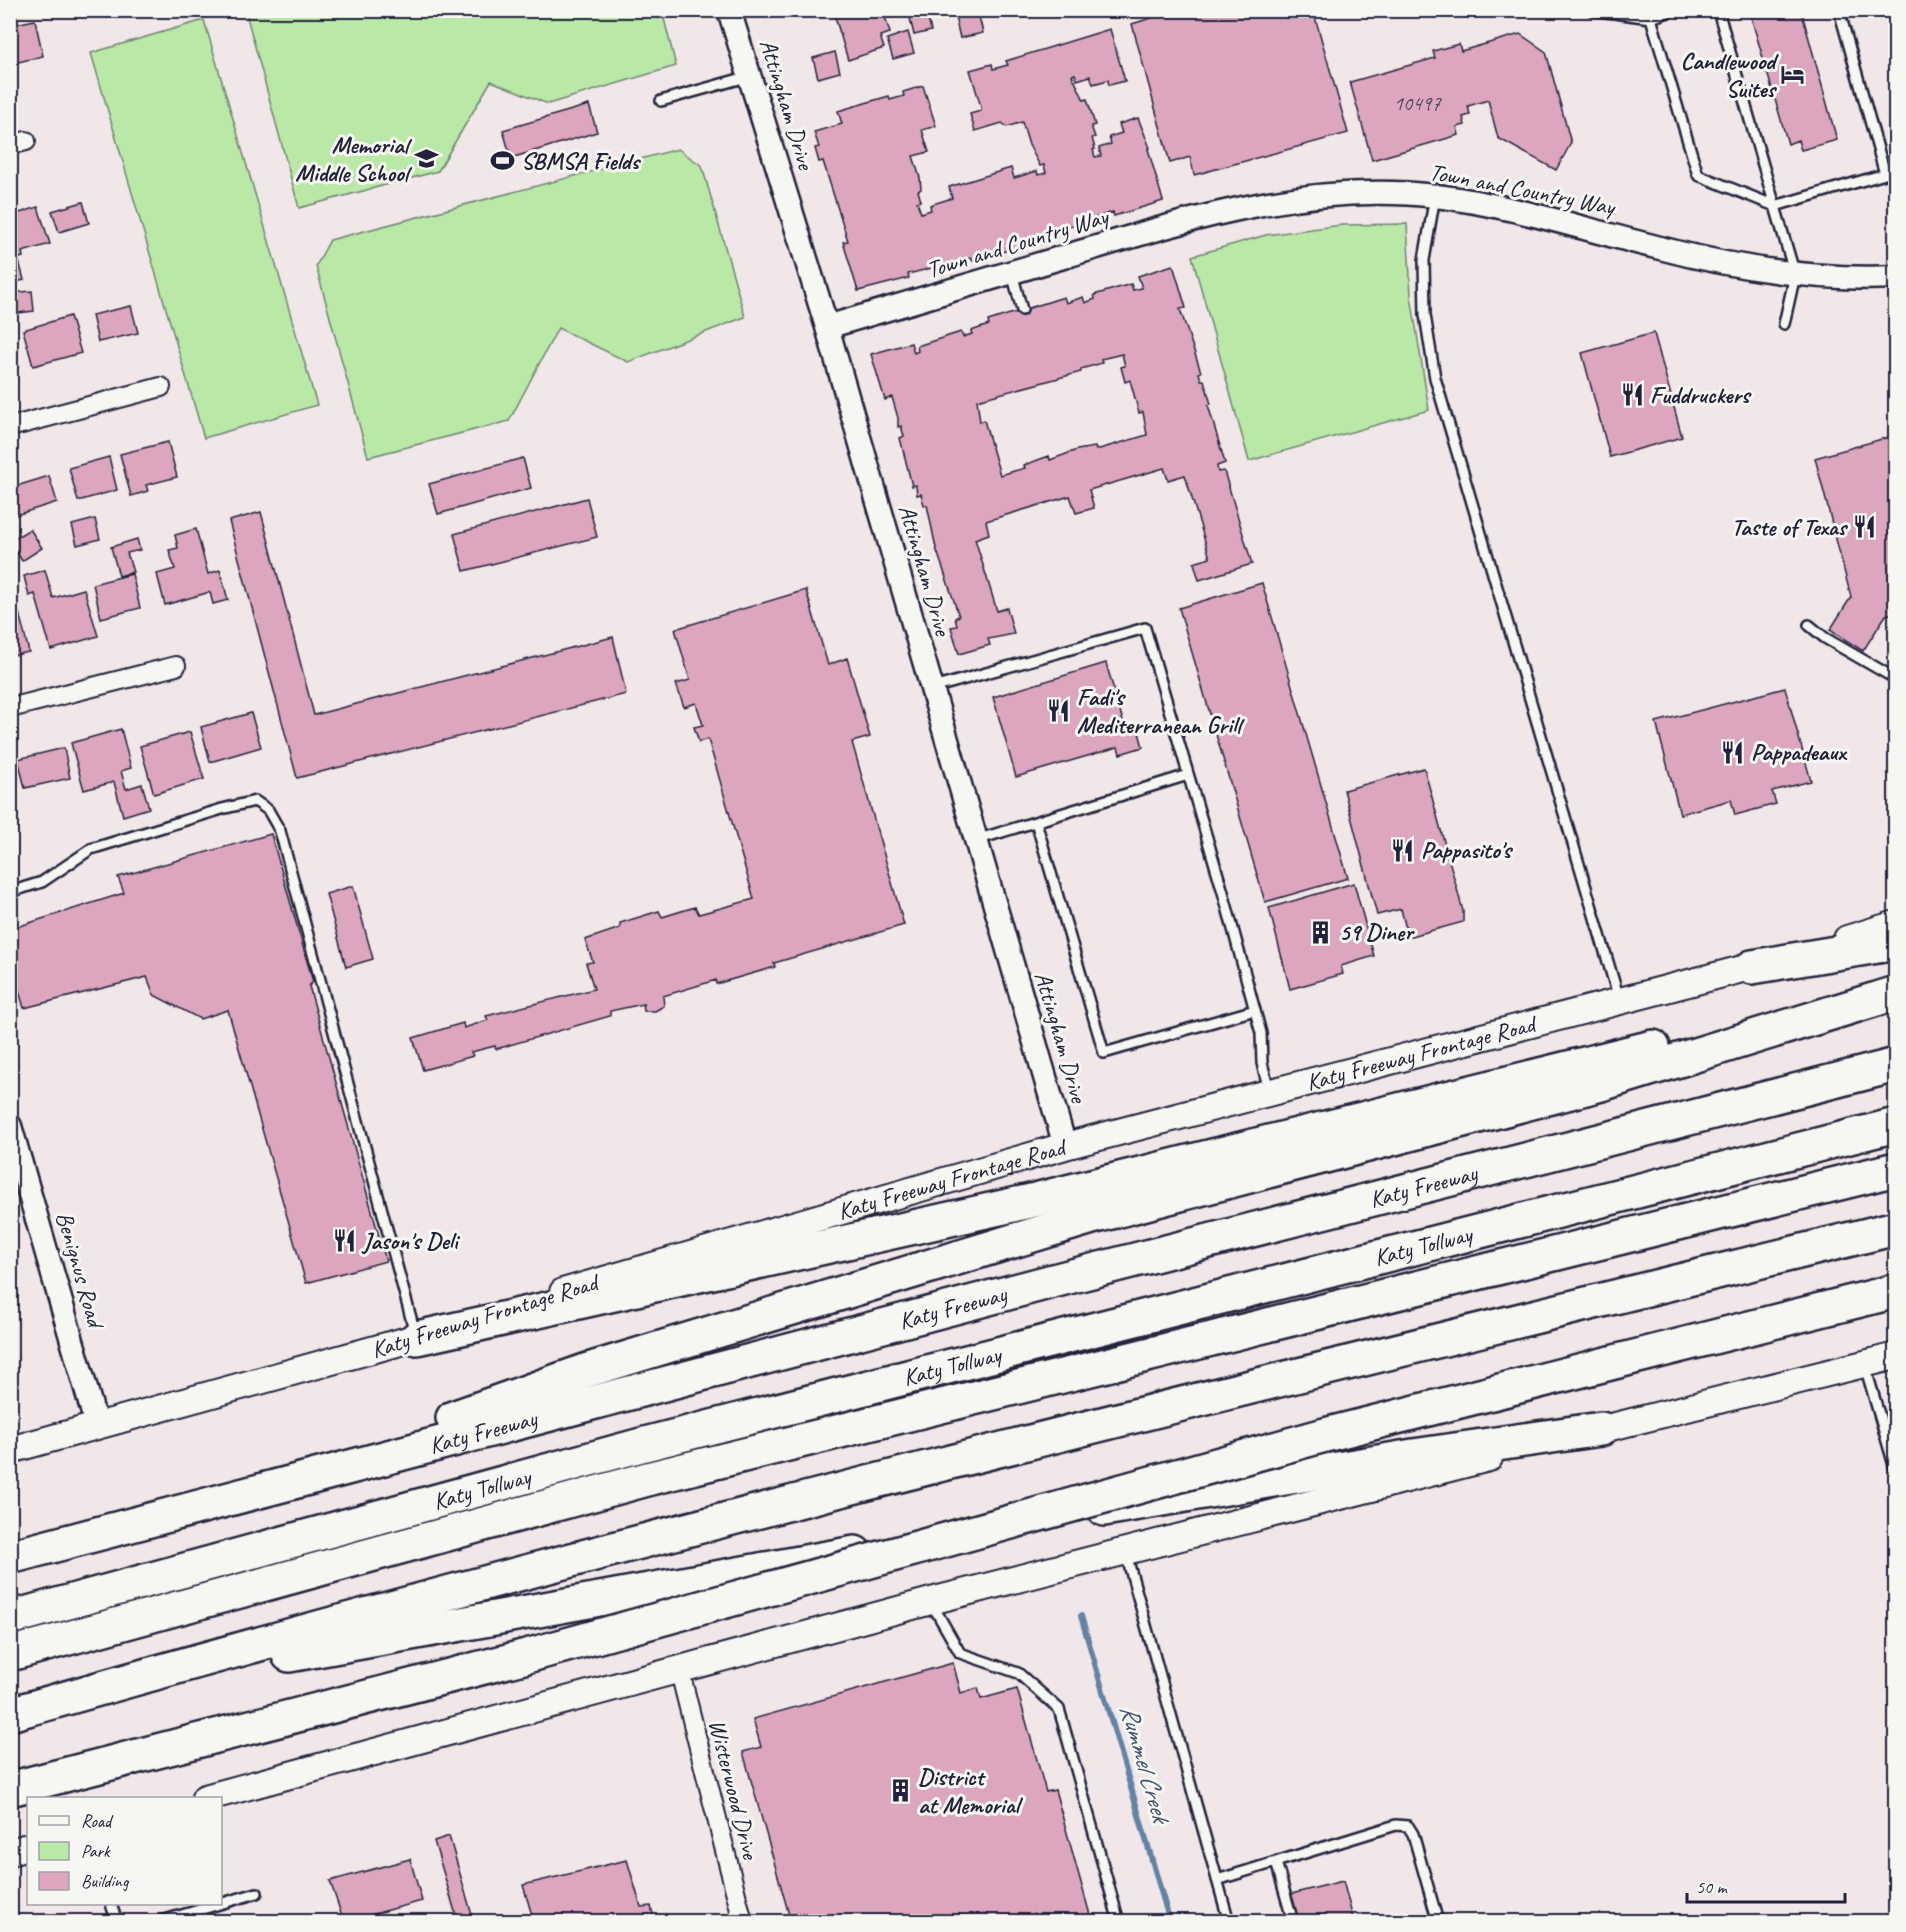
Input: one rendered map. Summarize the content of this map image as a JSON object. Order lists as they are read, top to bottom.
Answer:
{
  "streets": {
    "highway": ["Katy Freeway", "Katy Tollway"],
    "main road": ["Katy Freeway Frontage Road"],
    "street": [
      "Attingham Drive",
      "Town and Country Way",
      "Benignus Road",
      "Wisterwood Drive"
    ]
  },
  "crossings": [
    ["Attingham Drive", "Town and Country Way"],
    ["Attingham Drive", "Katy Freeway Frontage Road"],
    ["Katy Freeway Frontage Road", "Benignus Road"]
  ],
  "water": ["Rummel Creek"],
  "places": {
    "hotel": ["Candlewood Suites"],
    "school or university": ["Memorial Middle School"],
    "sports": ["SBMSA Fields"],
    "restaurant": [
      "Fuddruckers",
      "Taste of Texas",
      "Fadi's Mediterranean Grill",
      "Pappadeaux",
      "Pappasito's",
      "Jason's Deli"
    ],
    "building": ["59 Diner", "District at Memorial"]
  },
  "house_numbers": ["10497"],
  "legend": ["Road", "Park", "Building"],
  "scale_bar": "50 m"
}
